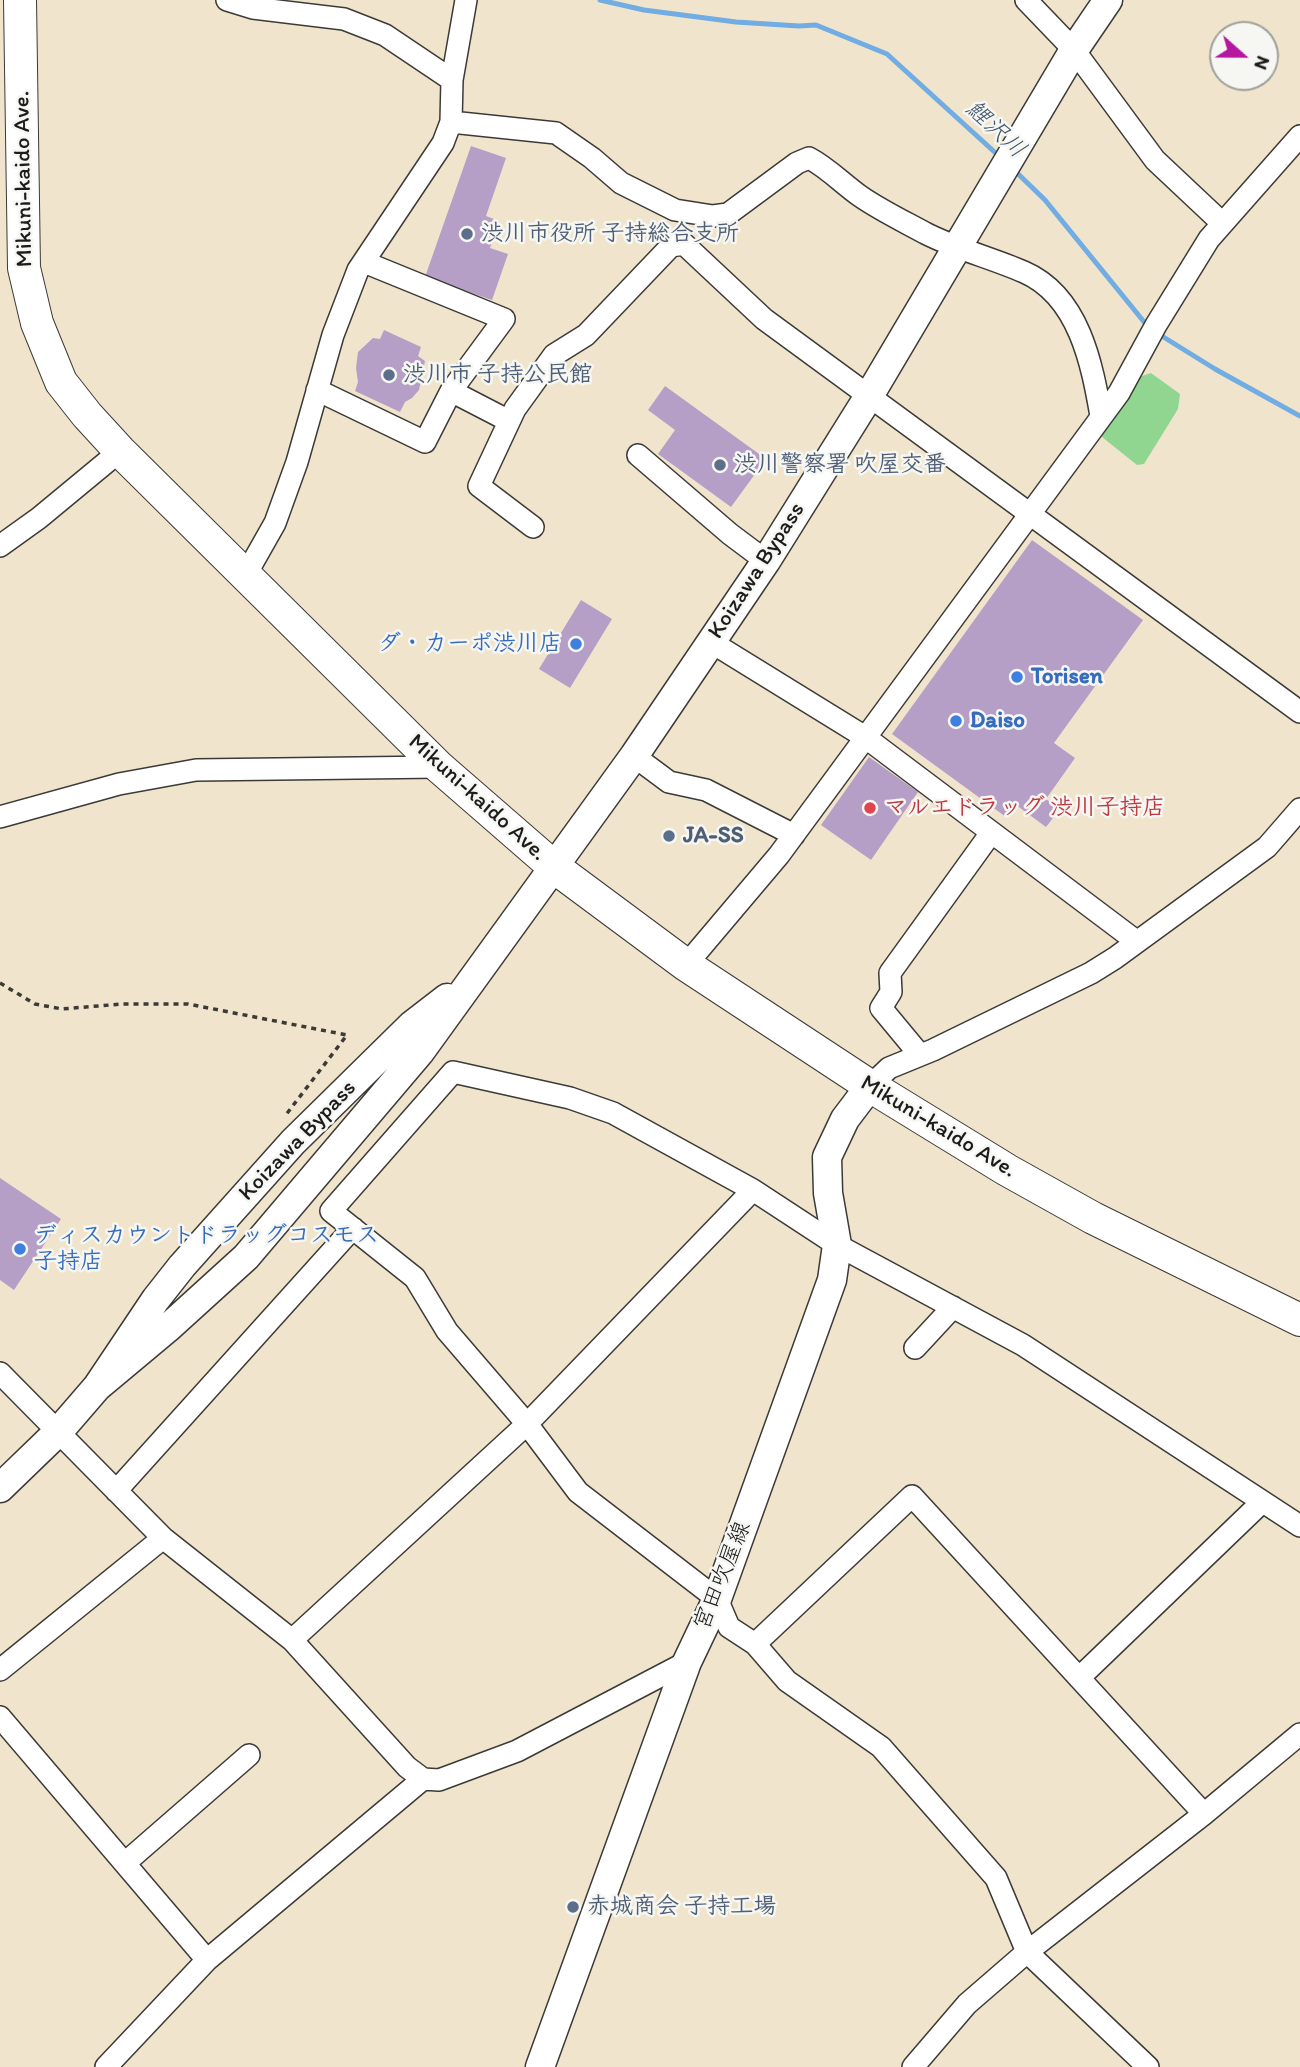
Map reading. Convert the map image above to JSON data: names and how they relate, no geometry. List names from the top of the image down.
{
  "streets": {
    "highway": ["Mikuni-kaido Ave."],
    "main road": ["Koizawa Bypass", "宮田吹屋線"]
  },
  "crossings": [
    ["Mikuni-kaido Ave.", "Koizawa Bypass"],
    ["Mikuni-kaido Ave.", "宮田吹屋線"]
  ],
  "water": ["鯉沢川"],
  "places": [
    "渋川市役所 子持総合支所",
    "渋川市 子持公民館",
    "渋川警察署 吹屋交番",
    "ダ・カーポ渋川店",
    "Torisen",
    "Daiso",
    "マルエドラッグ 渋川子持店",
    "JA-SS",
    "ディスカウントドラッグコスモス 子持店",
    "赤城商会 子持工場"
  ],
  "north": "right"
}
